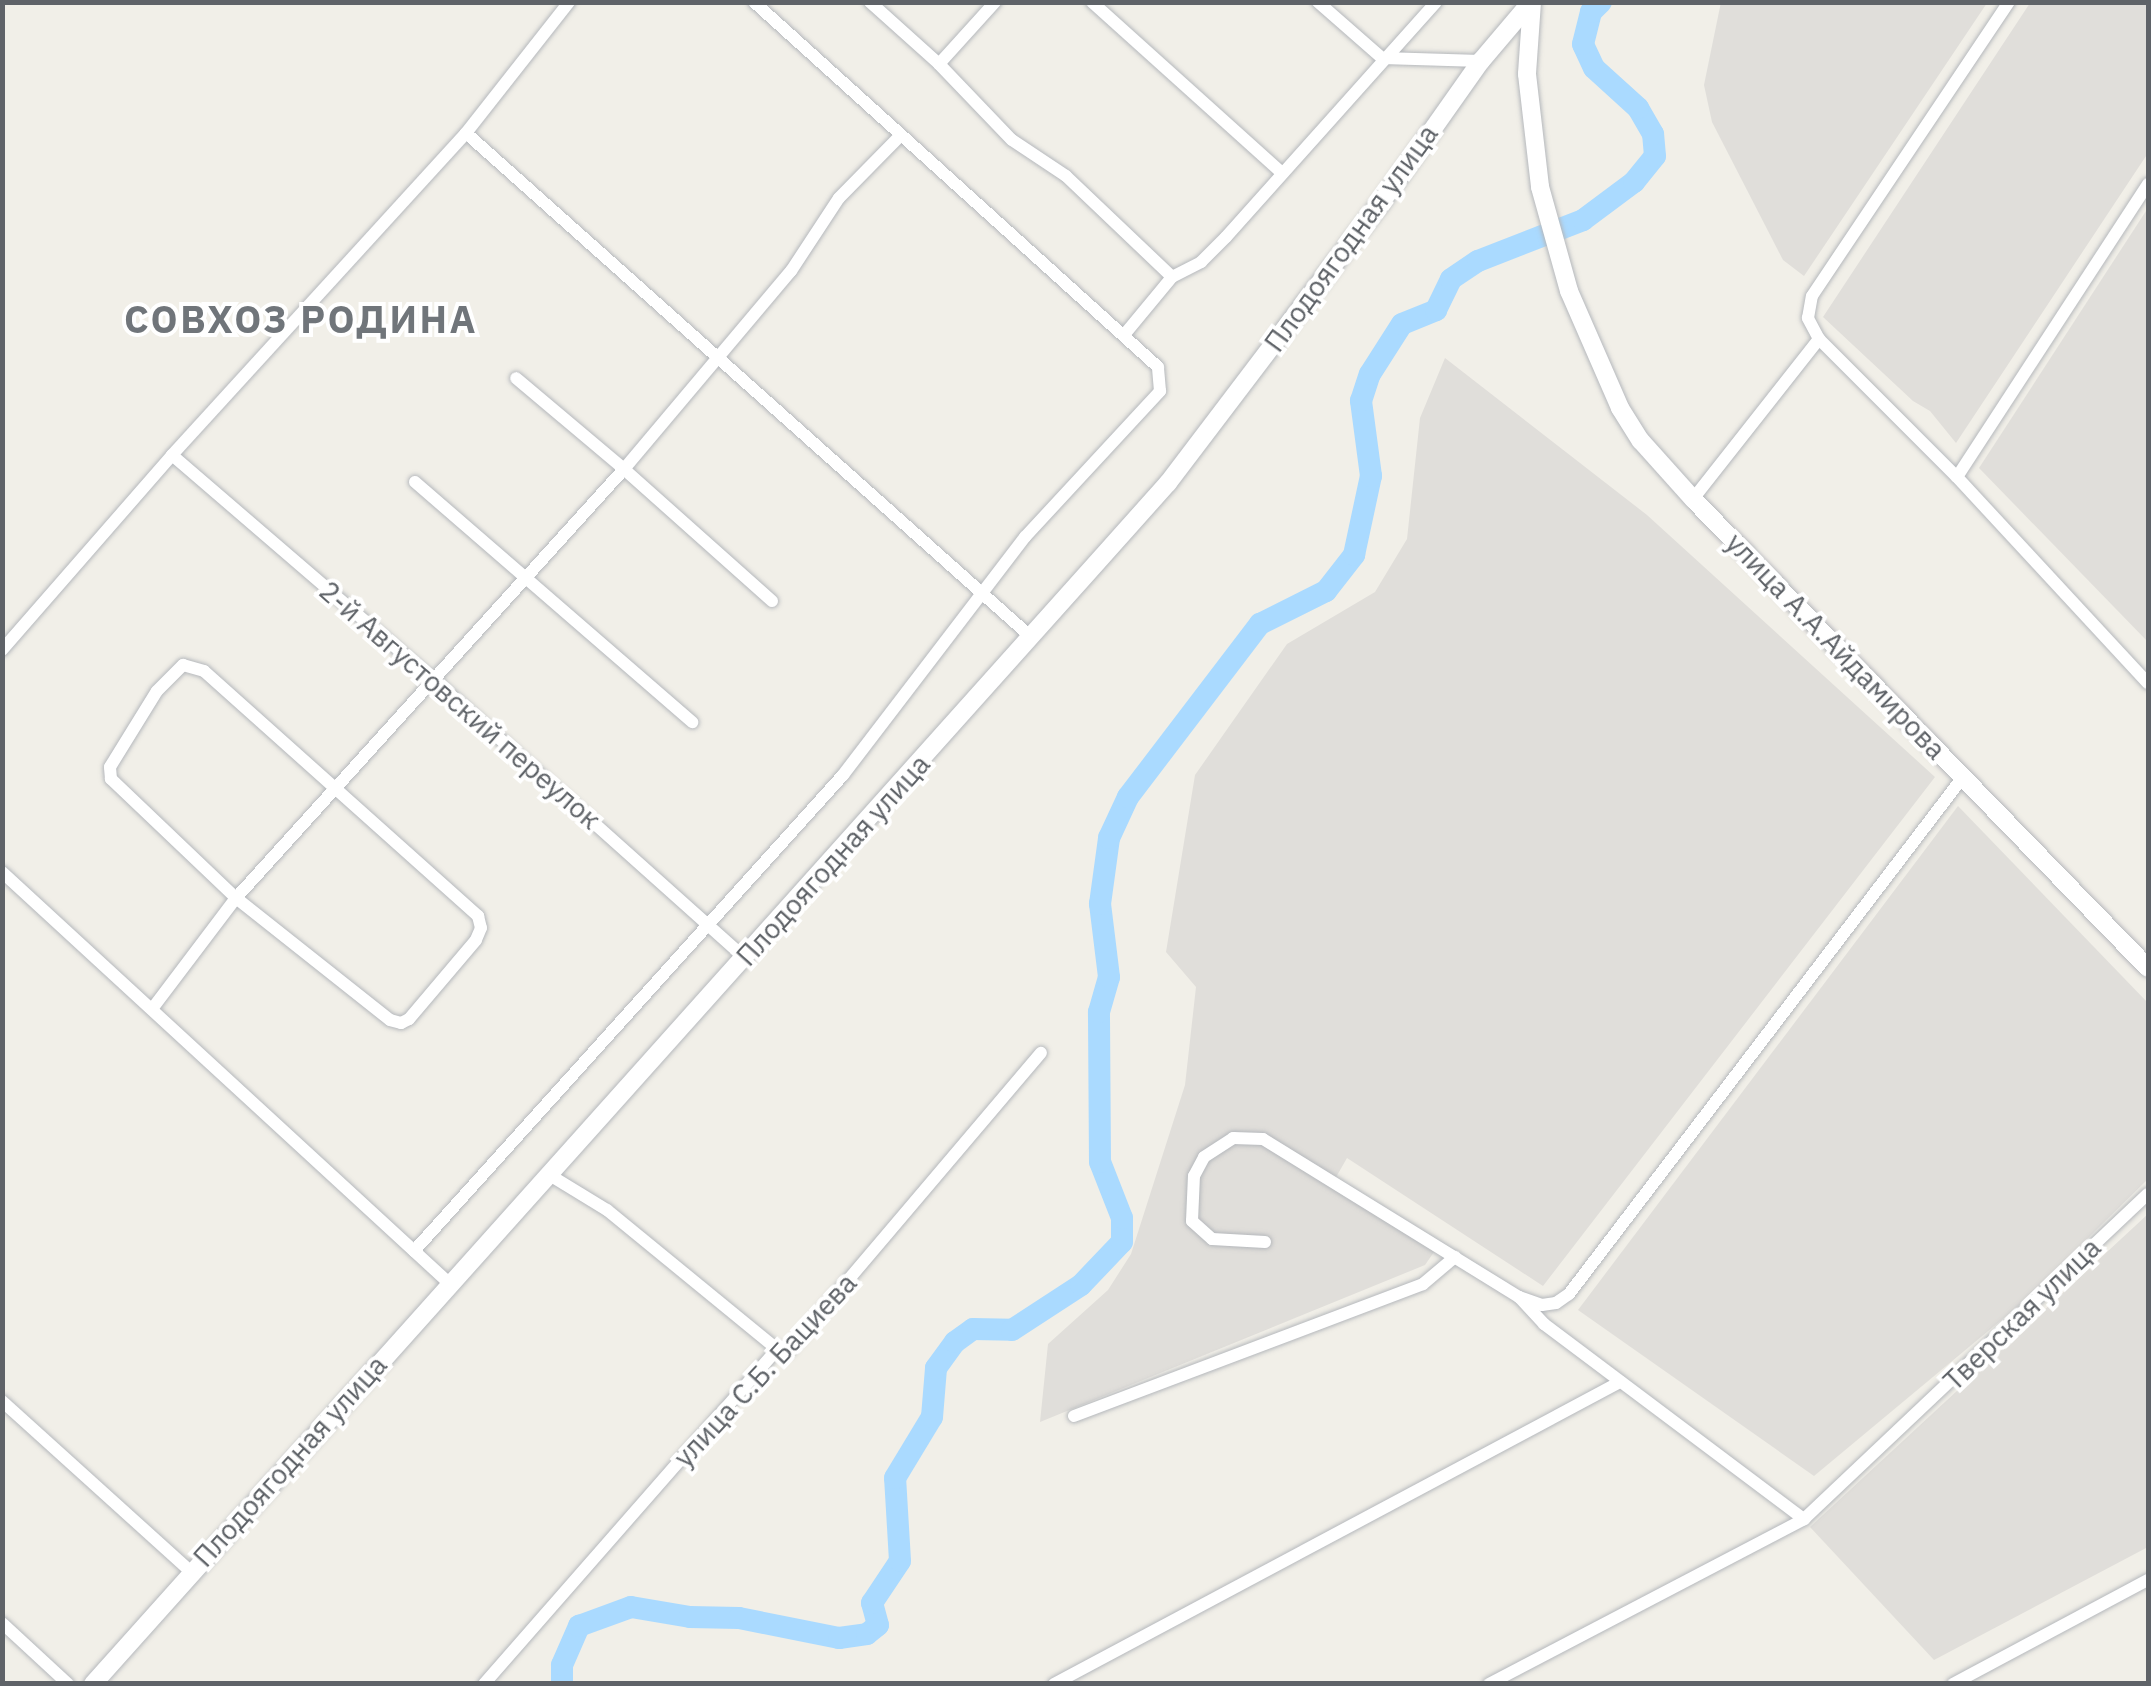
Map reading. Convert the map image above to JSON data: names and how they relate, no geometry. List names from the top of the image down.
{
  "streets": {
    "street": [
      "Плодоягодная улица",
      "улица А.А.Айдамирова",
      "2-й Августовский переулок",
      "Тверская улица",
      "улица С.Б. Бациева"
    ]
  },
  "crossings": [
    ["Плодоягодная улица", "улица А.А.Айдамирова"],
    ["Плодоягодная улица", "2-й Августовский переулок"]
  ],
  "districts": ["СОВХОЗ РОДИНА"]
}
